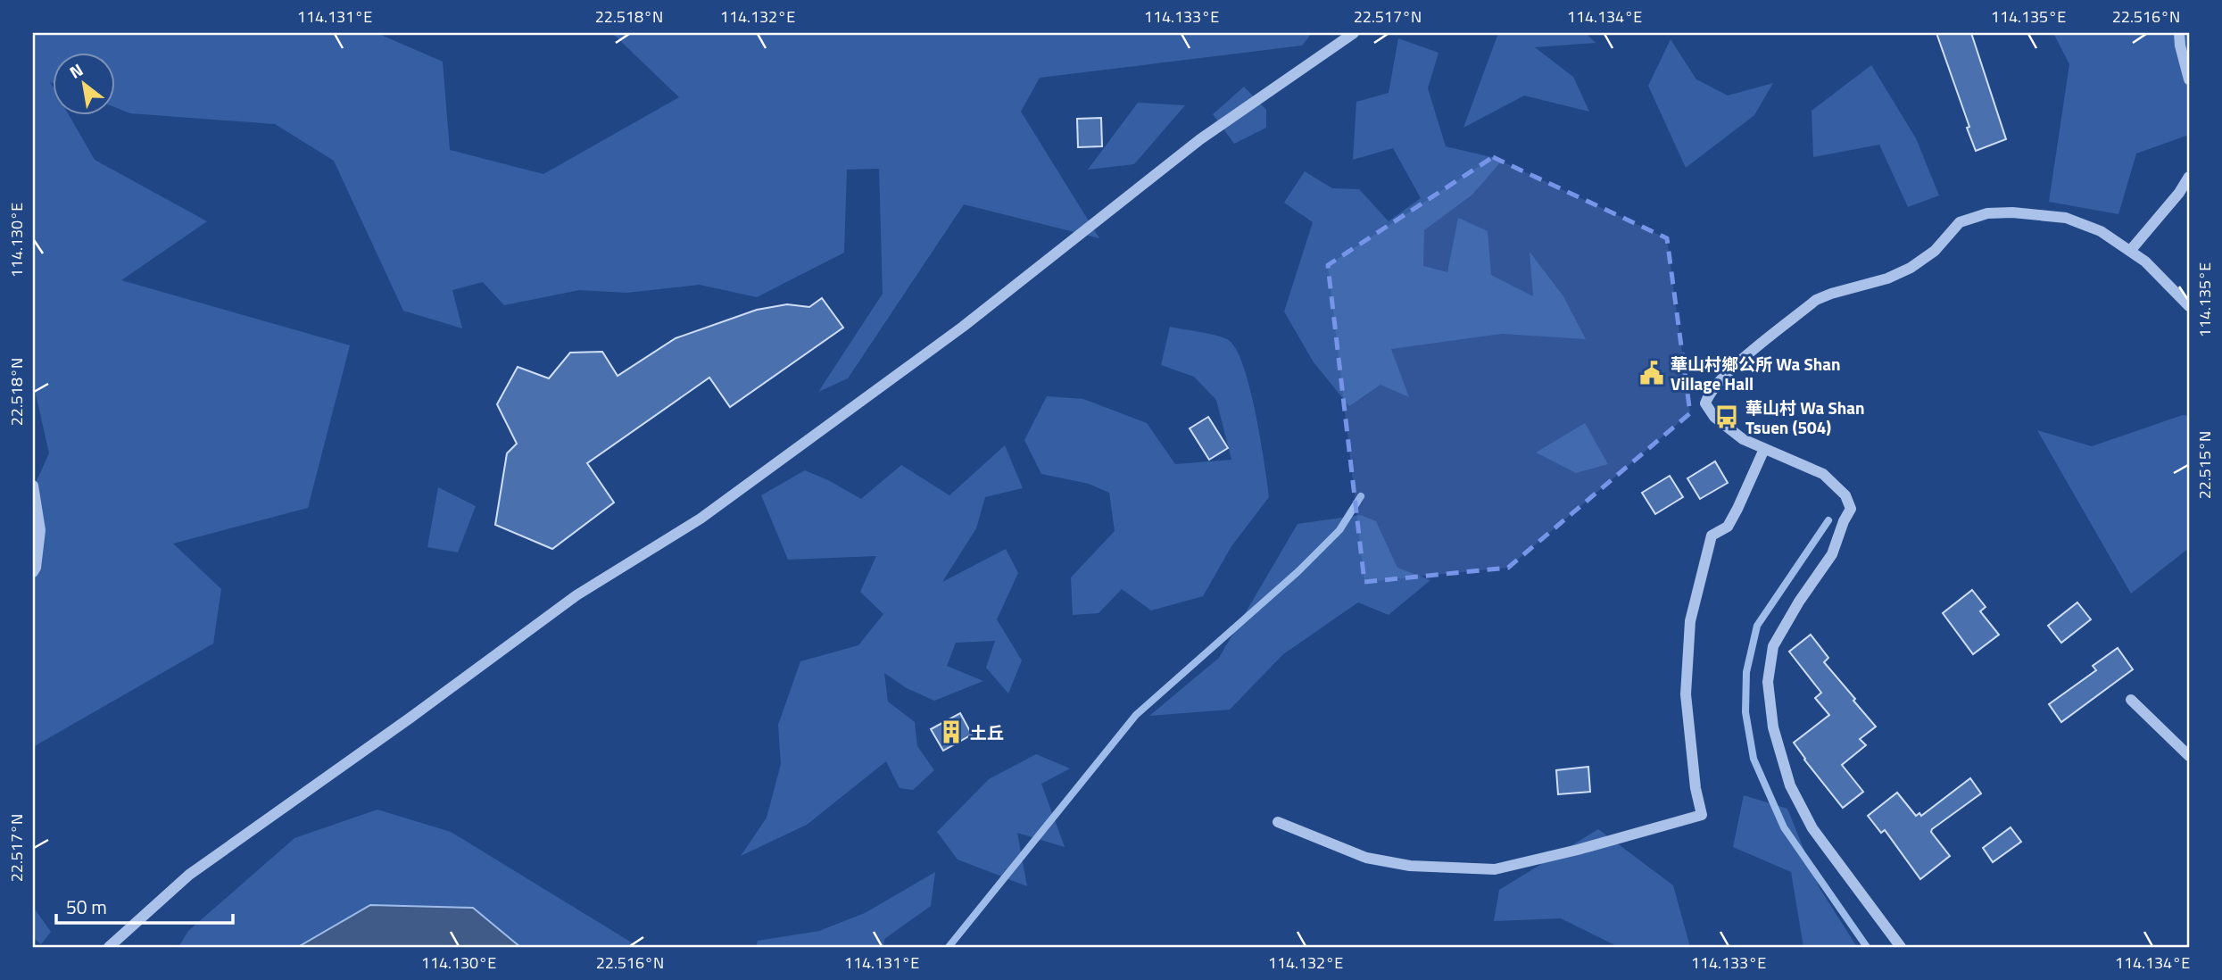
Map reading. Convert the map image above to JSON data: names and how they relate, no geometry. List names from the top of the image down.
{
  "places": {
    "public building": ["華山村鄉公所 Wa Shan Village Hall"],
    "bus stop": ["華山村 Wa Shan Tsuen (504)"],
    "building": ["土丘"]
  },
  "scale_bar": "50 m",
  "north": "top left",
  "coordinates": [
    "114.131°E",
    "22.518°N",
    "114.132°E",
    "114.133°E",
    "22.517°N",
    "114.134°E",
    "114.135°E",
    "22.516°N",
    "114.130°E",
    "22.515°N"
  ]
}
